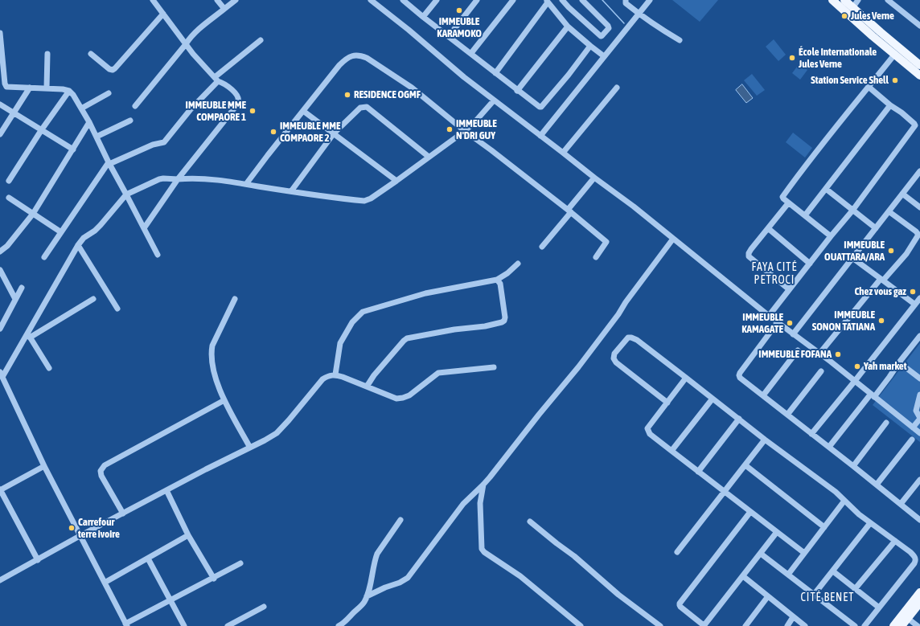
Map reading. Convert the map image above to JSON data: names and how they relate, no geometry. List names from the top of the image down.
{
  "districts": ["FAYA CITÉ PETROCI", "CITÉ BENET"],
  "places": [
    "IMMEUBLE KARAMOKO",
    "Jules Verne",
    "École Internationale Jules Verne",
    "Station Service Shell",
    "RESIDENCE OGMF",
    "IMMEUBLE MME COMPAORE 1",
    "IMMEUBLE N'DRI GUY",
    "IMMEUBLE MME COMPAORE 2",
    "IMMEUBLE OUATTARA/ARA",
    "Chez vous gaz",
    "IMMEUBLE SONON TATIANA",
    "IMMEUBLE KAMAGATE",
    "IMMEUBLE FOFANA",
    "Yah market",
    "Carrefour terre ivoire"
  ]
}
